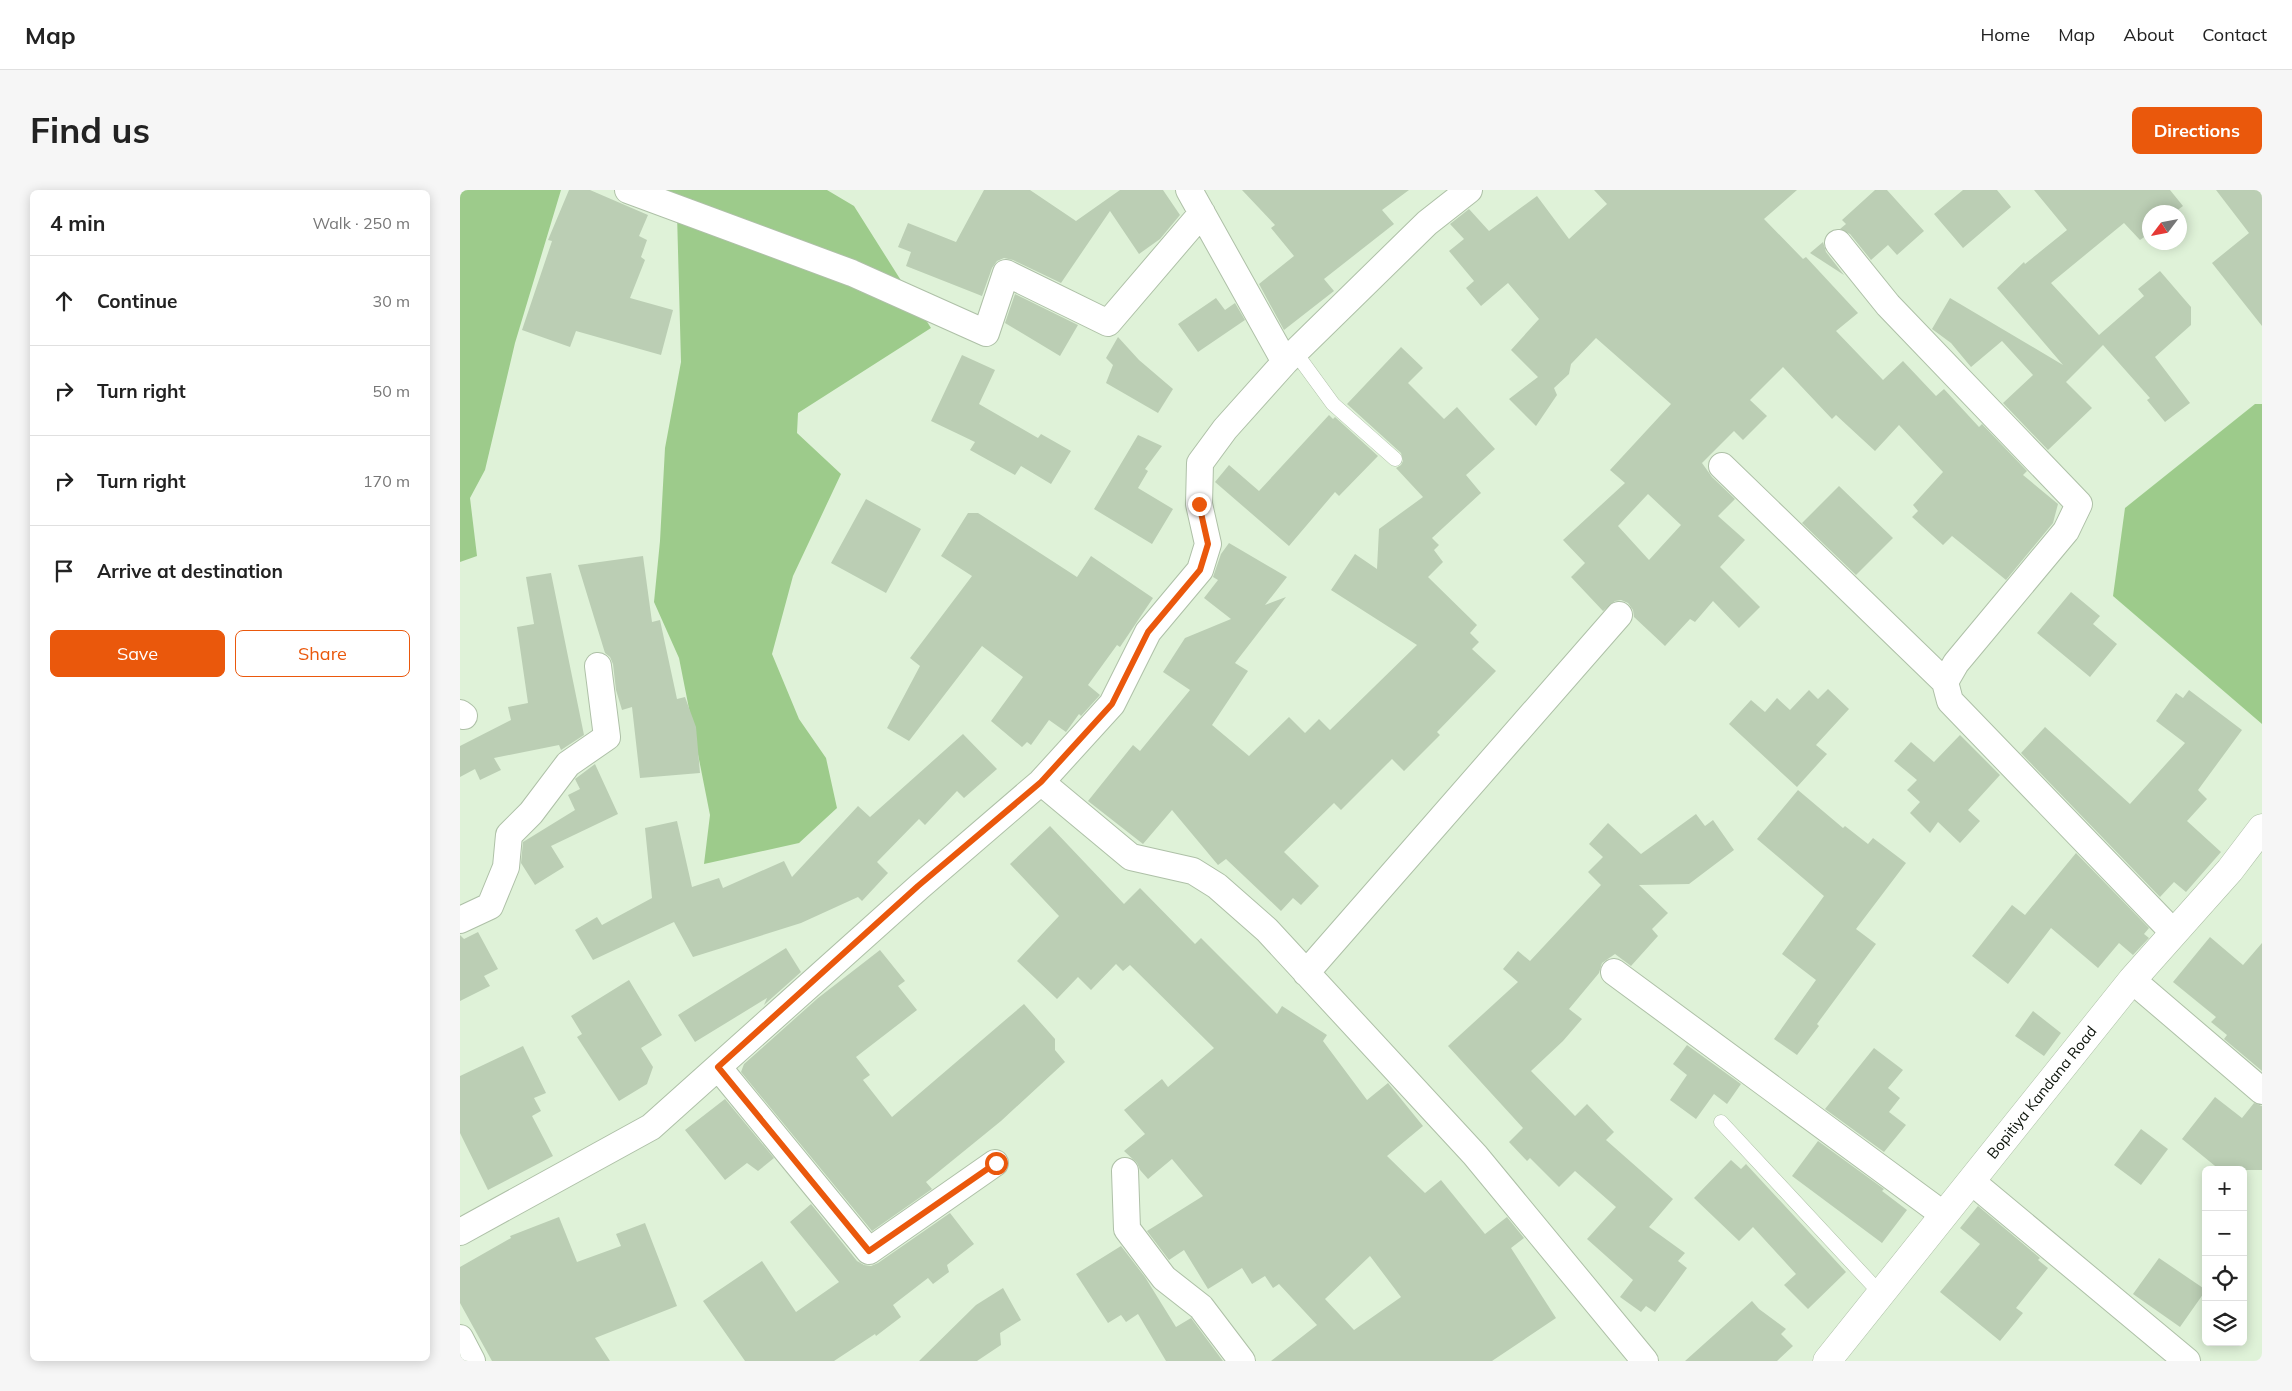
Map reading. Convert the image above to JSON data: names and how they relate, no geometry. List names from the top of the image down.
{
  "streets": {
    "main road": ["Bopitiya Kandana Road"]
  },
  "north": "bottom left",
  "page": {
    "header": "Map",
    "nav": [
      "Home",
      "Map",
      "About",
      "Contact"
    ],
    "buttons": [
      "Directions",
      ["Save", "Share"]
    ],
    "title": "Find us",
    "heading": ["4 min", "Walk · 250 m"],
    "list": [
      ["Continue", "30 m"],
      ["Turn right", "50 m"],
      ["Turn right", "170 m"],
      "Arrive at destination"
    ],
    "map_buttons": ["+", "−"]
  }
}
